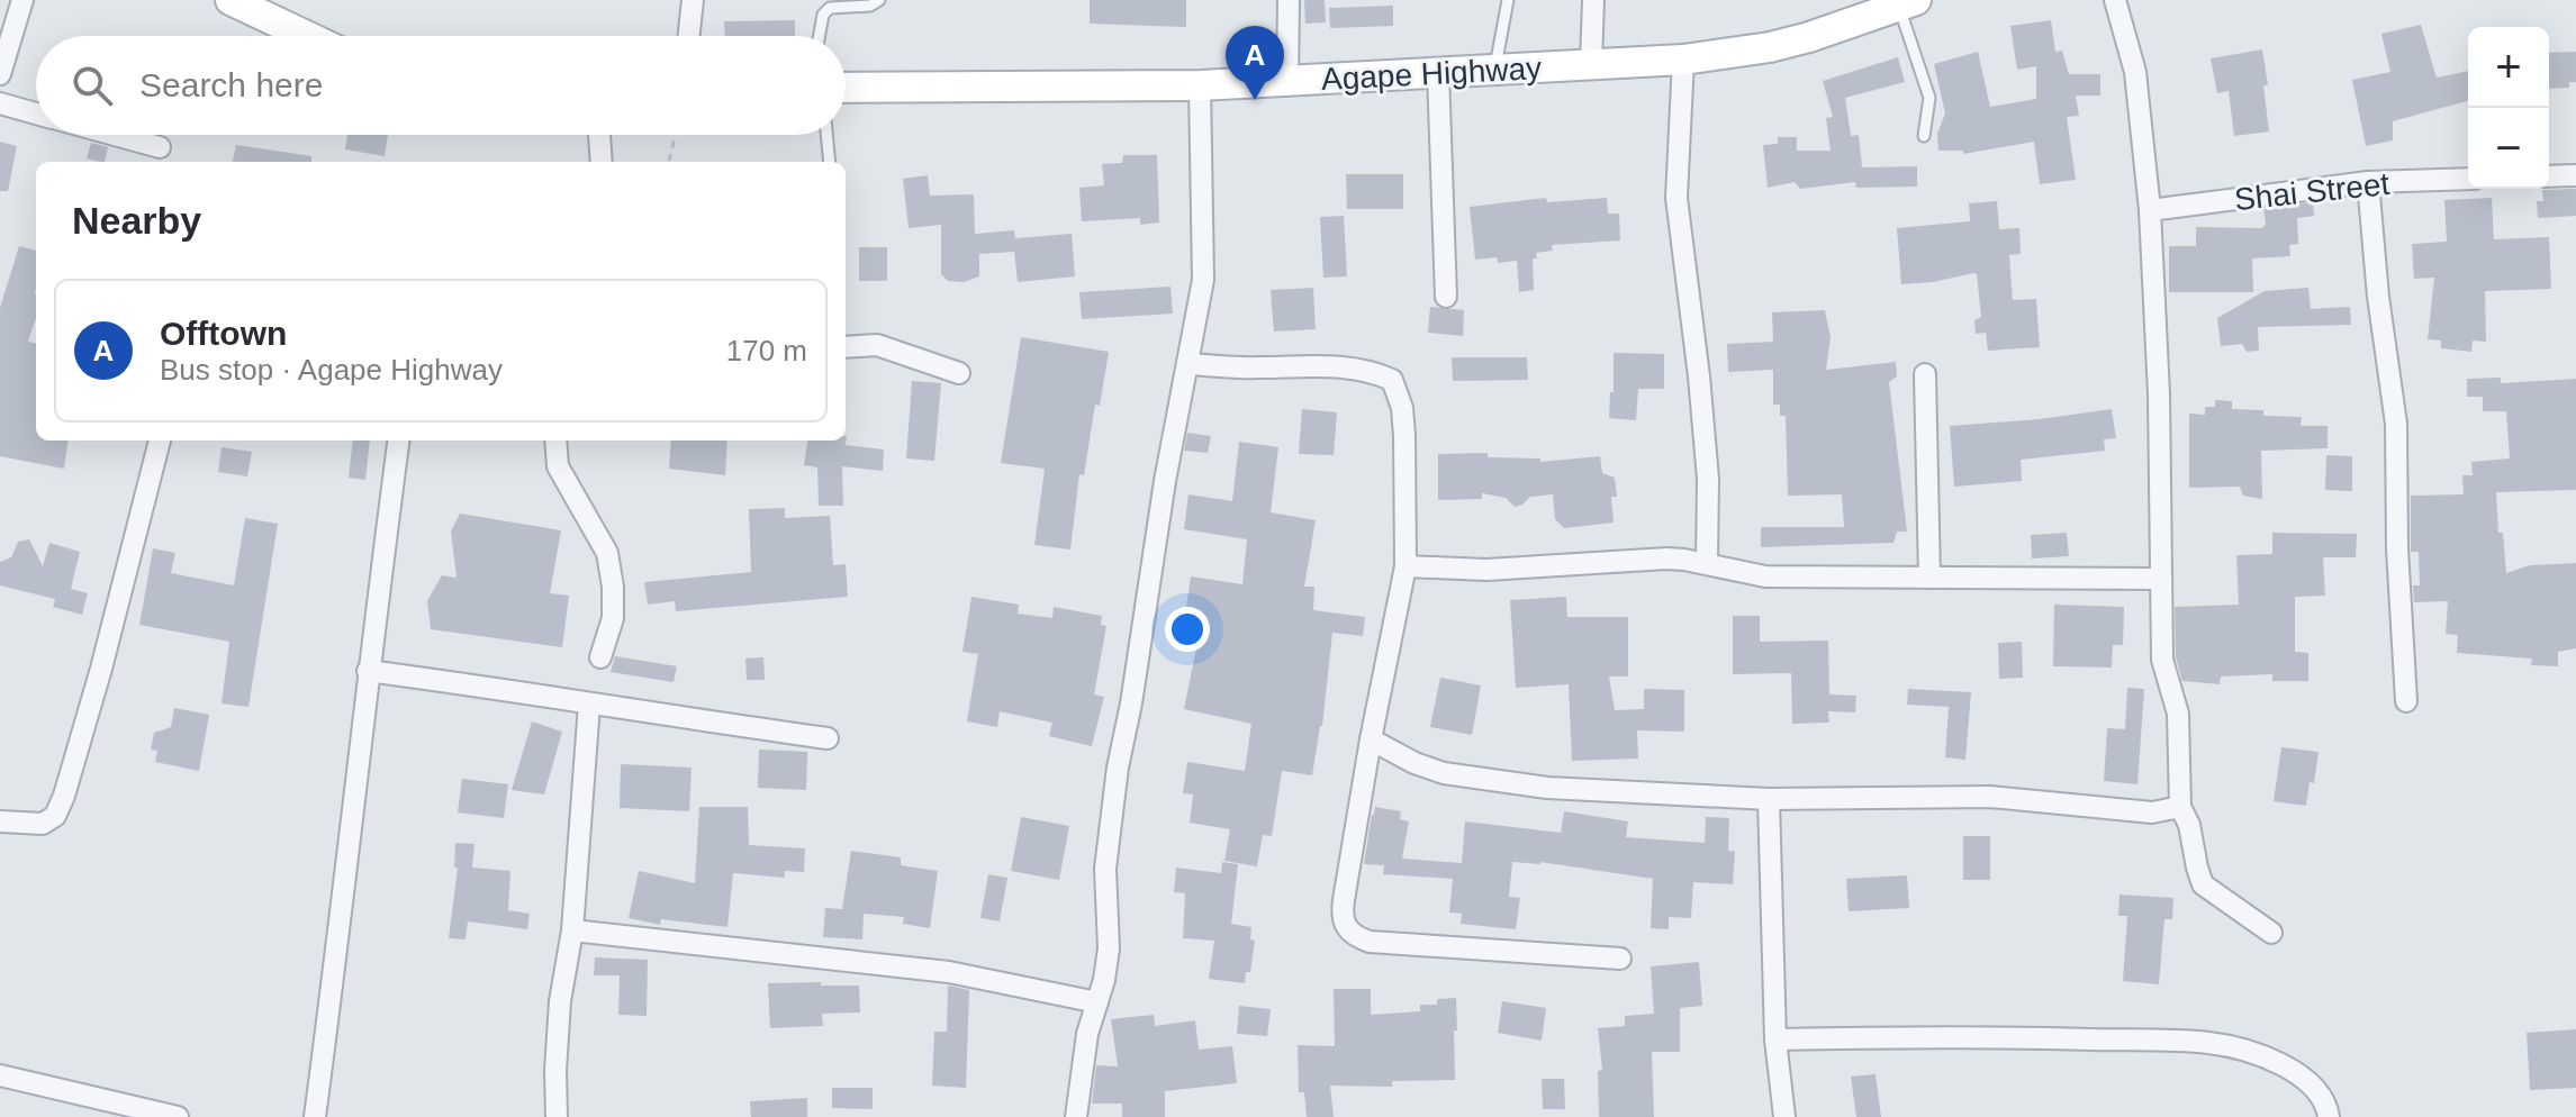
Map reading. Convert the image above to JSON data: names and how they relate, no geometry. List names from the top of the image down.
{
  "streets": {
    "street": ["Agape Highway", "Shai Street"]
  },
  "page": {
    "pins": "A",
    "map_buttons": ["+", "−"],
    "search": "Search here",
    "heading": "Nearby",
    "list": [
      {
        "mark": "A",
        "name": "Offtown",
        "note": "Bus stop · Agape Highway",
        "value": "170 m"
      }
    ]
  }
}
